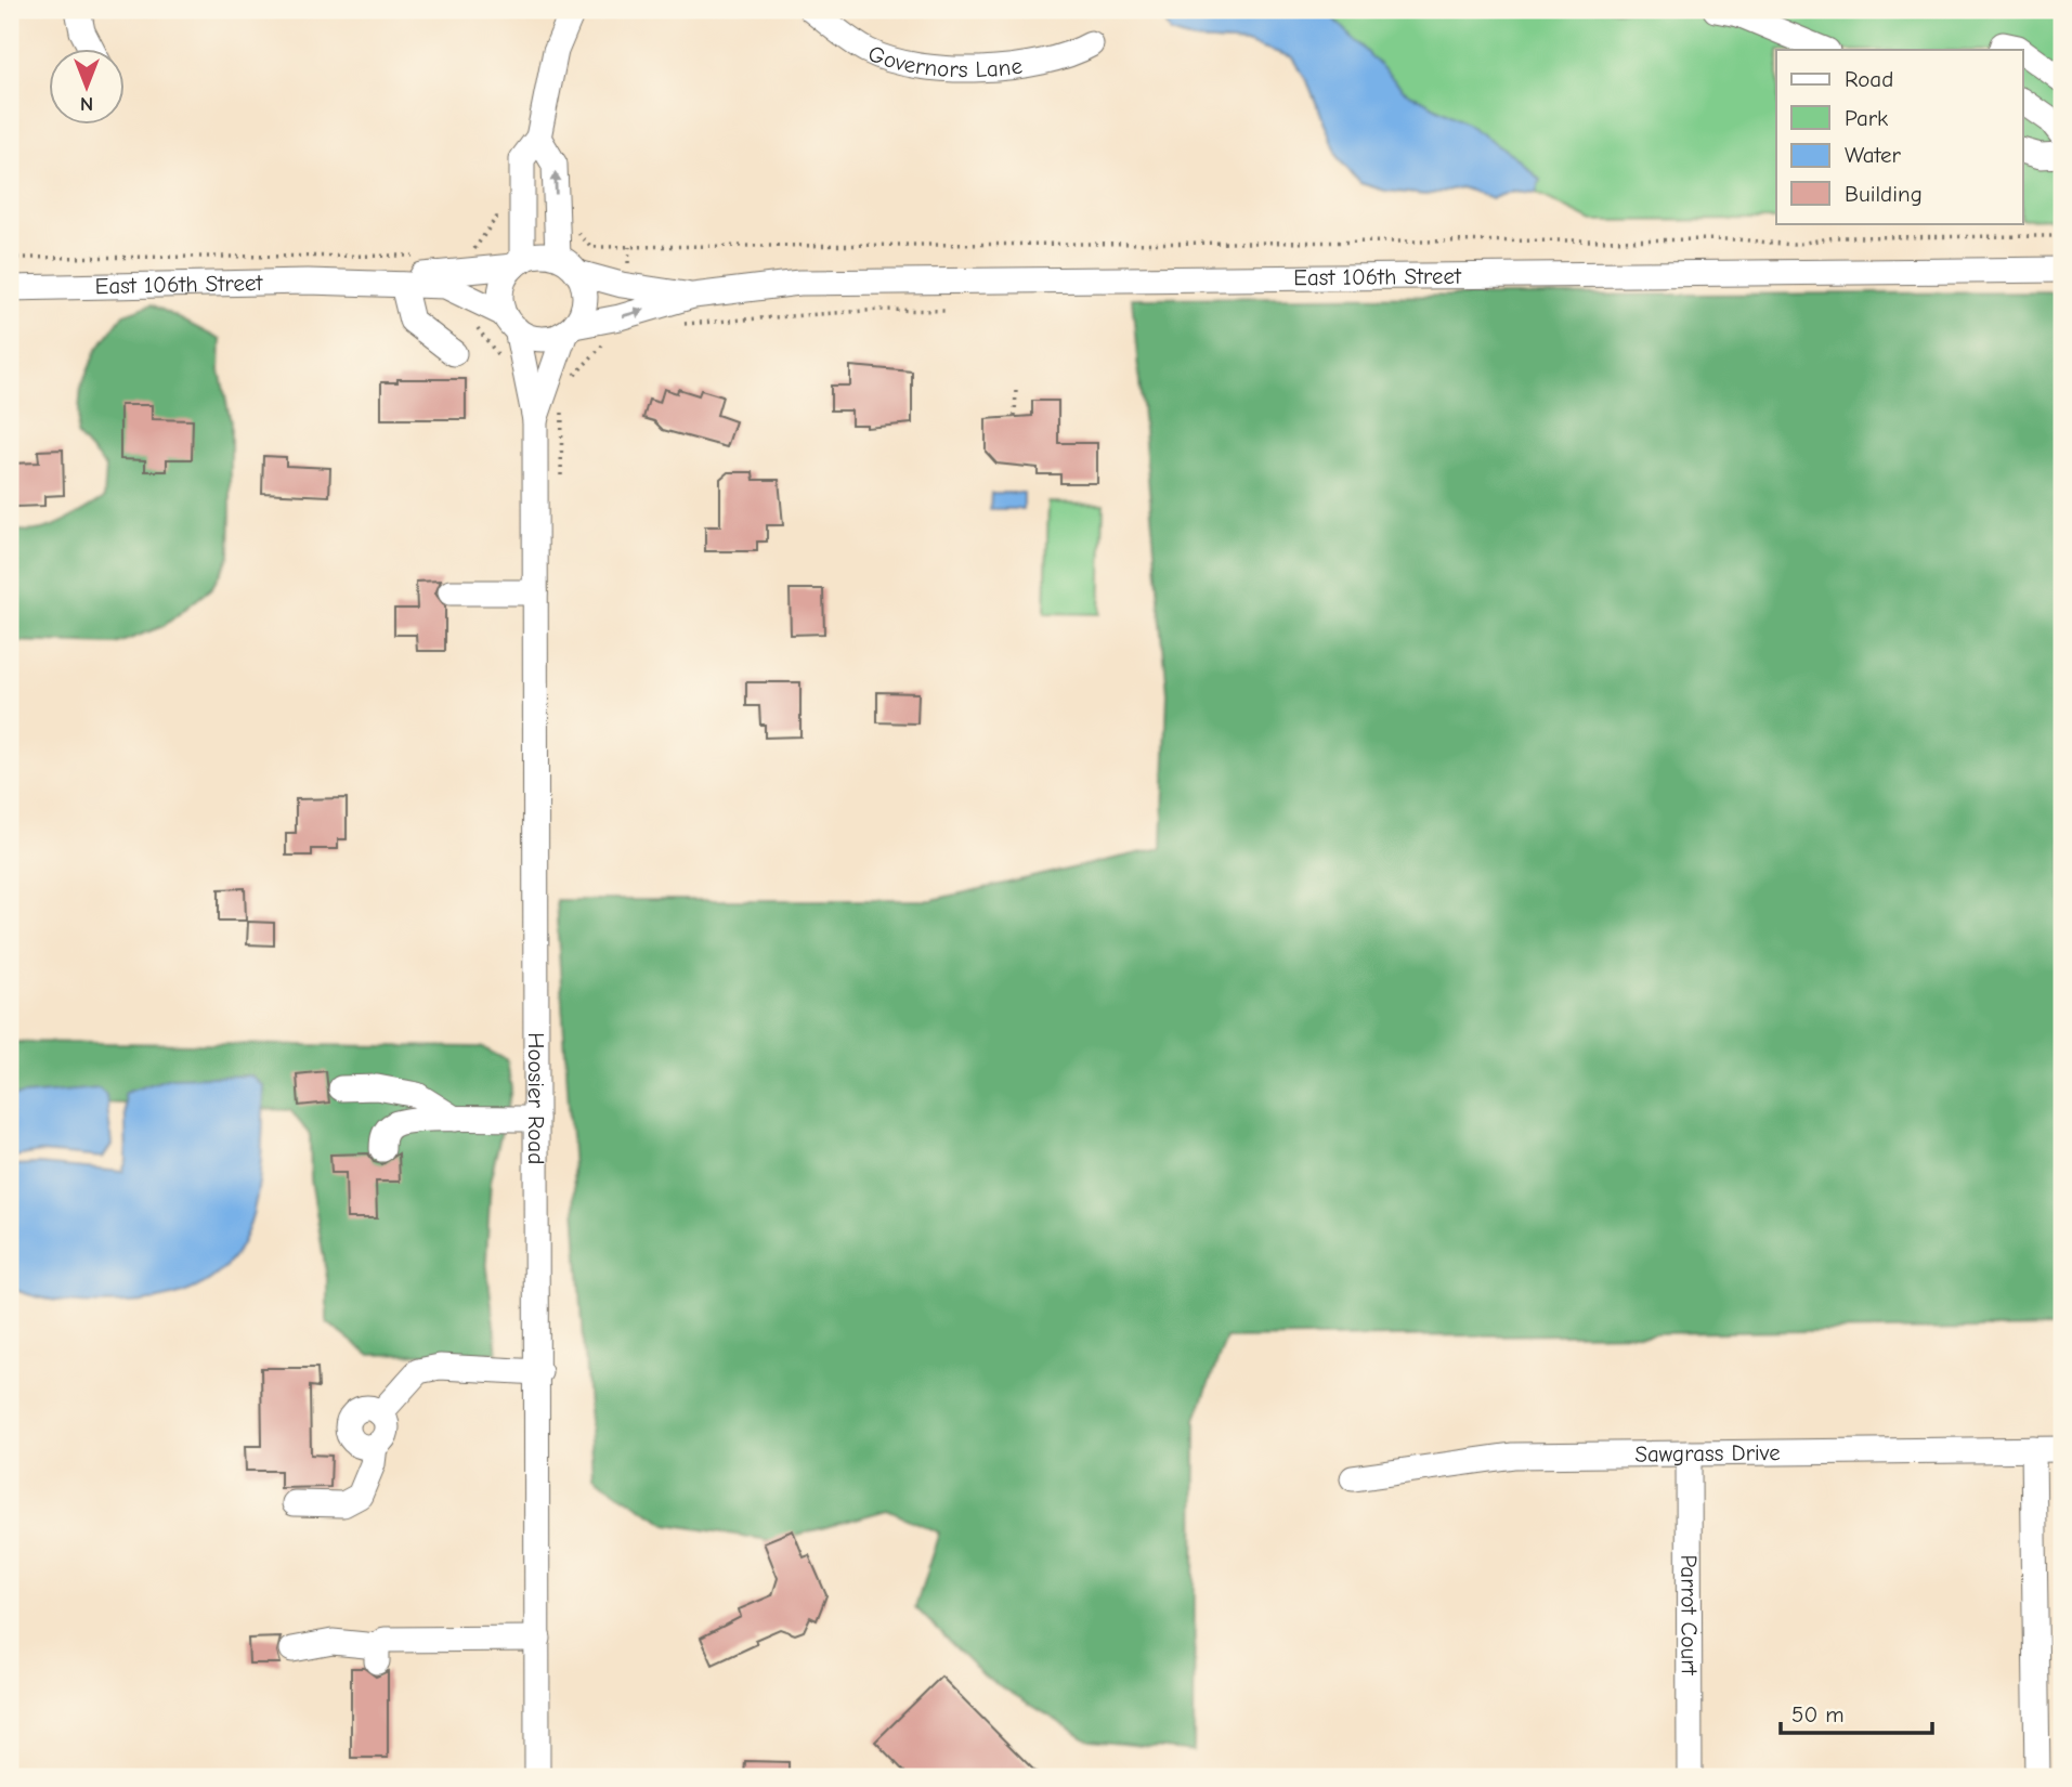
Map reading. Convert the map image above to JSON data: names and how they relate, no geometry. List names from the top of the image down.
{
  "streets": {
    "street": [
      "Governors Lane",
      "East 106th Street",
      "Hoosier Road",
      "Sawgrass Drive",
      "Parrot Court"
    ]
  },
  "crossings": [
    ["East 106th Street", "Hoosier Road"],
    ["Sawgrass Drive", "Parrot Court"]
  ],
  "legend": [
    "Road",
    "Park",
    "Water",
    "Building"
  ],
  "scale_bar": "50 m",
  "north": "bottom"
}
